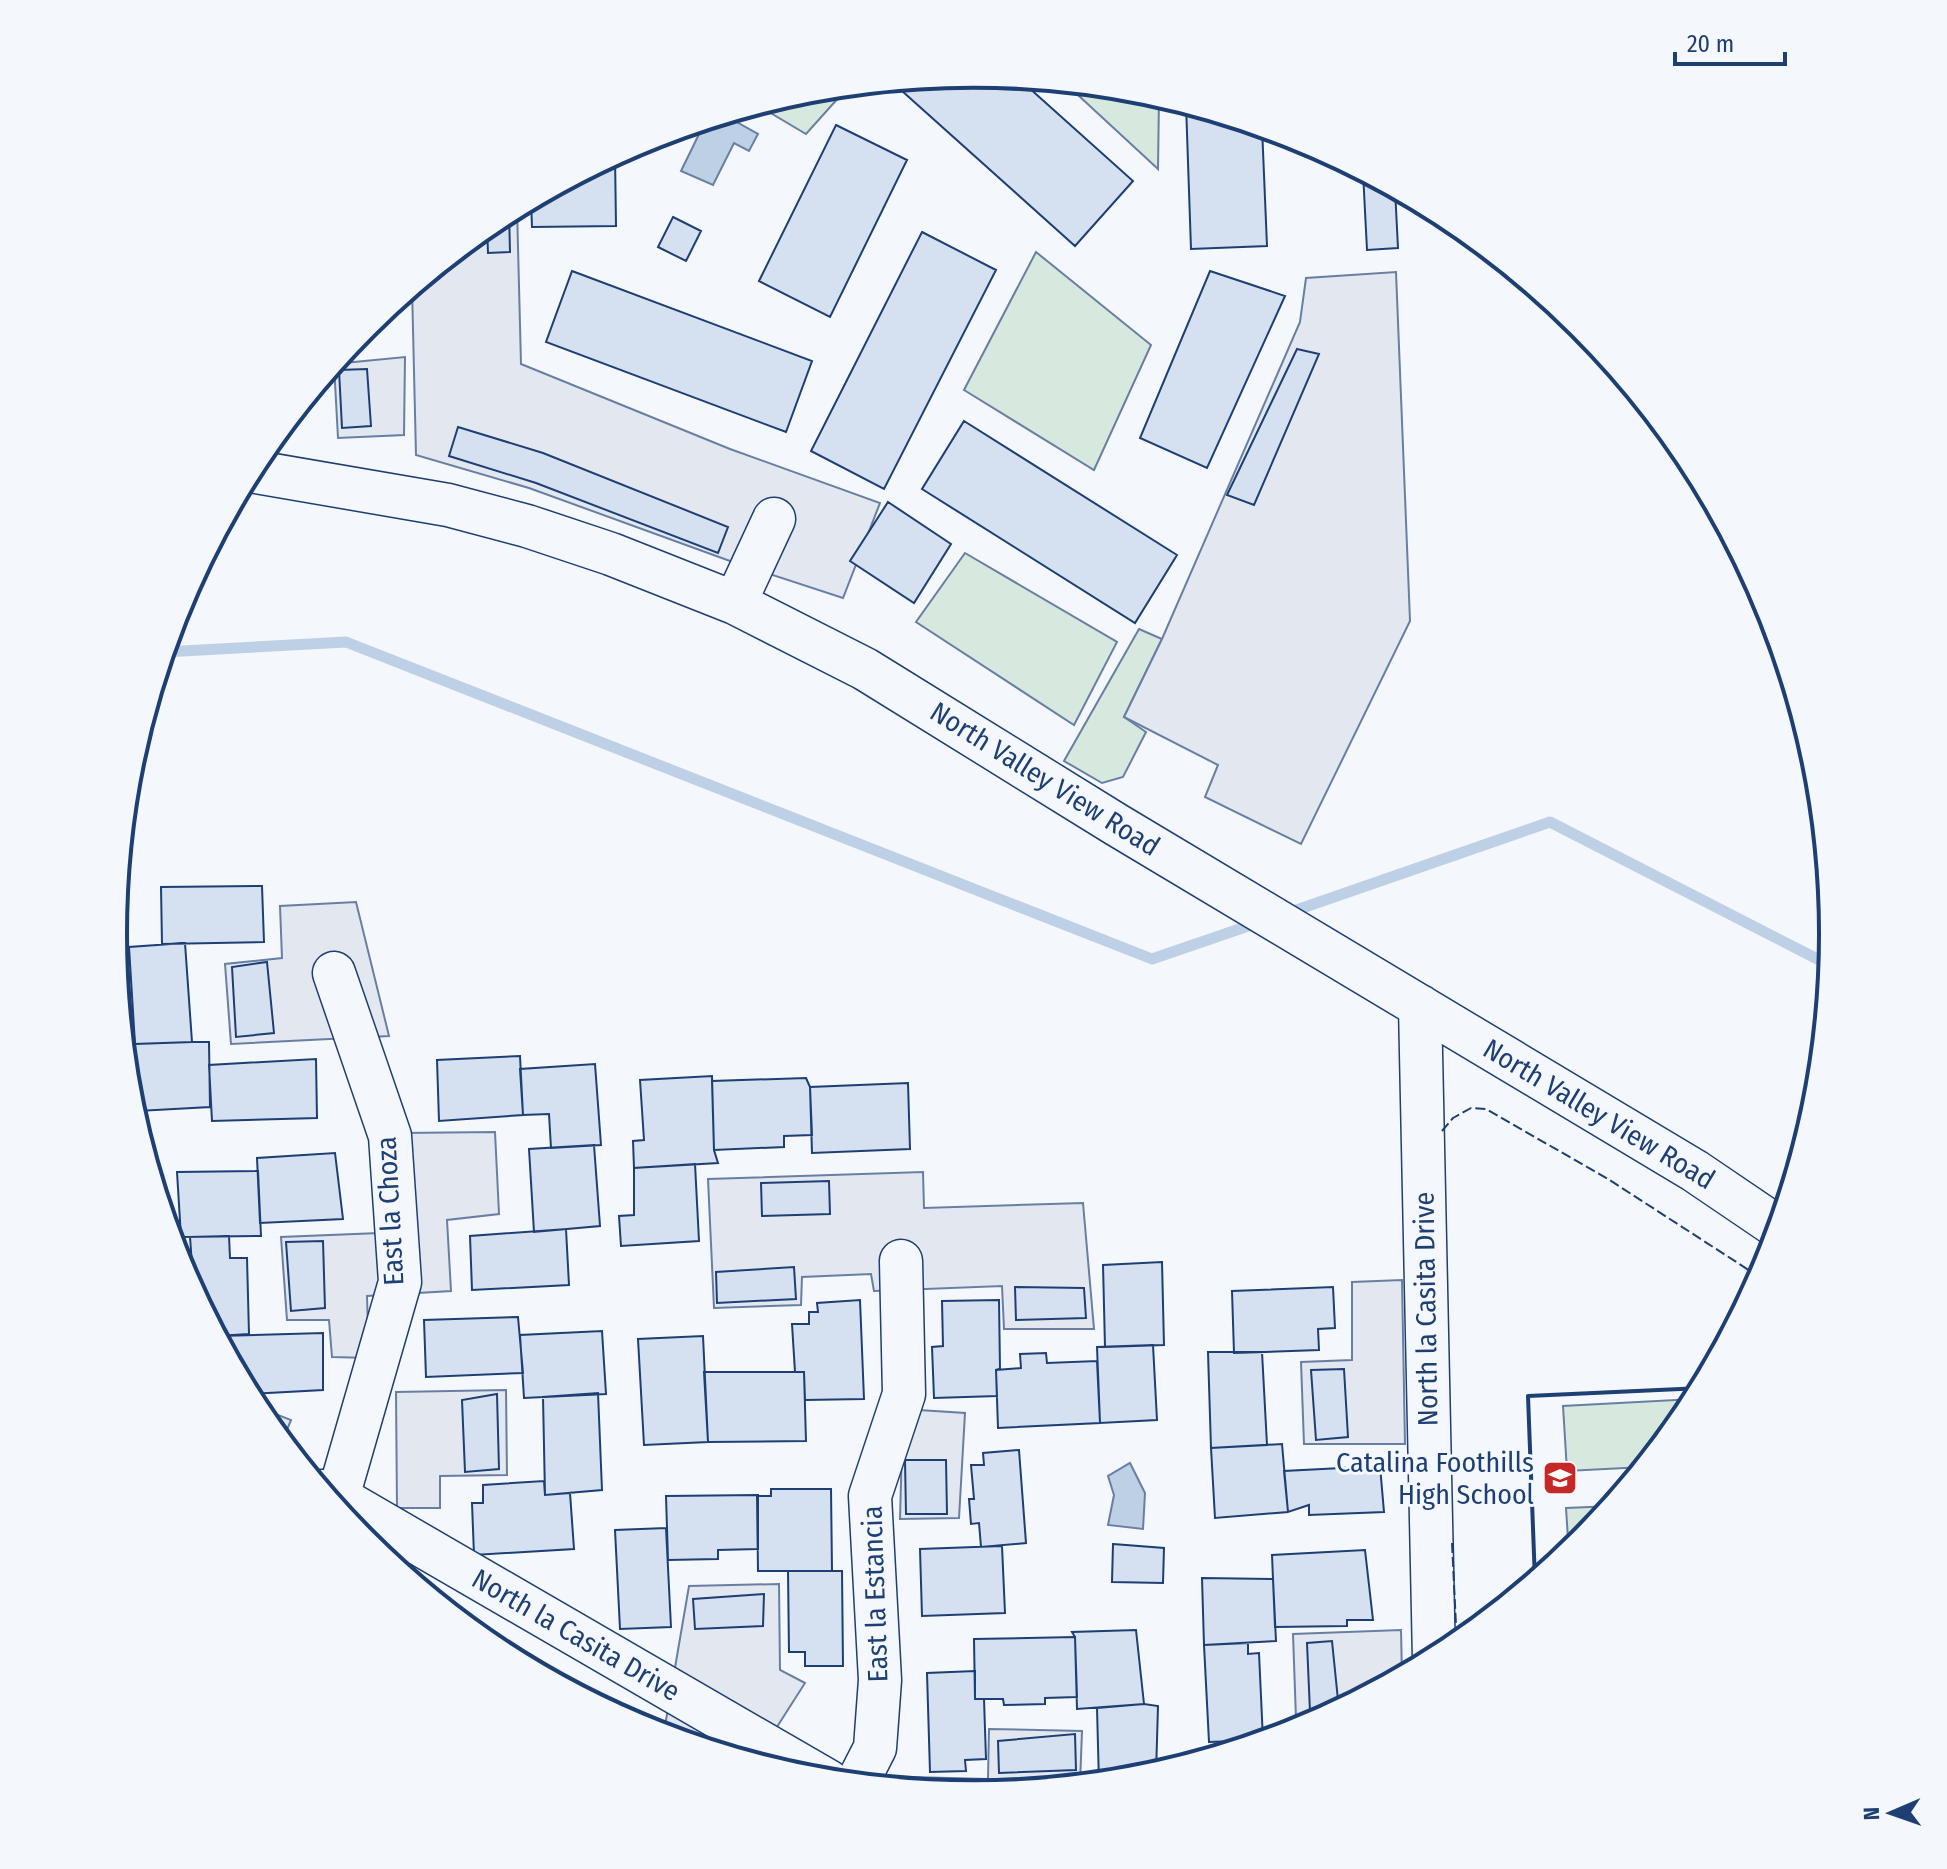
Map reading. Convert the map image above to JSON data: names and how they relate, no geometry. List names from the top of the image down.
{
  "streets": {
    "street": [
      "North Valley View Road",
      "East la Choza",
      "North la Casita Drive",
      "East la Estancia"
    ]
  },
  "crossings": [
    ["North Valley View Road", "North la Casita Drive"]
  ],
  "places": {
    "school or university": ["Catalina Foothills High School"]
  },
  "scale_bar": "20 m",
  "north": "left"
}
